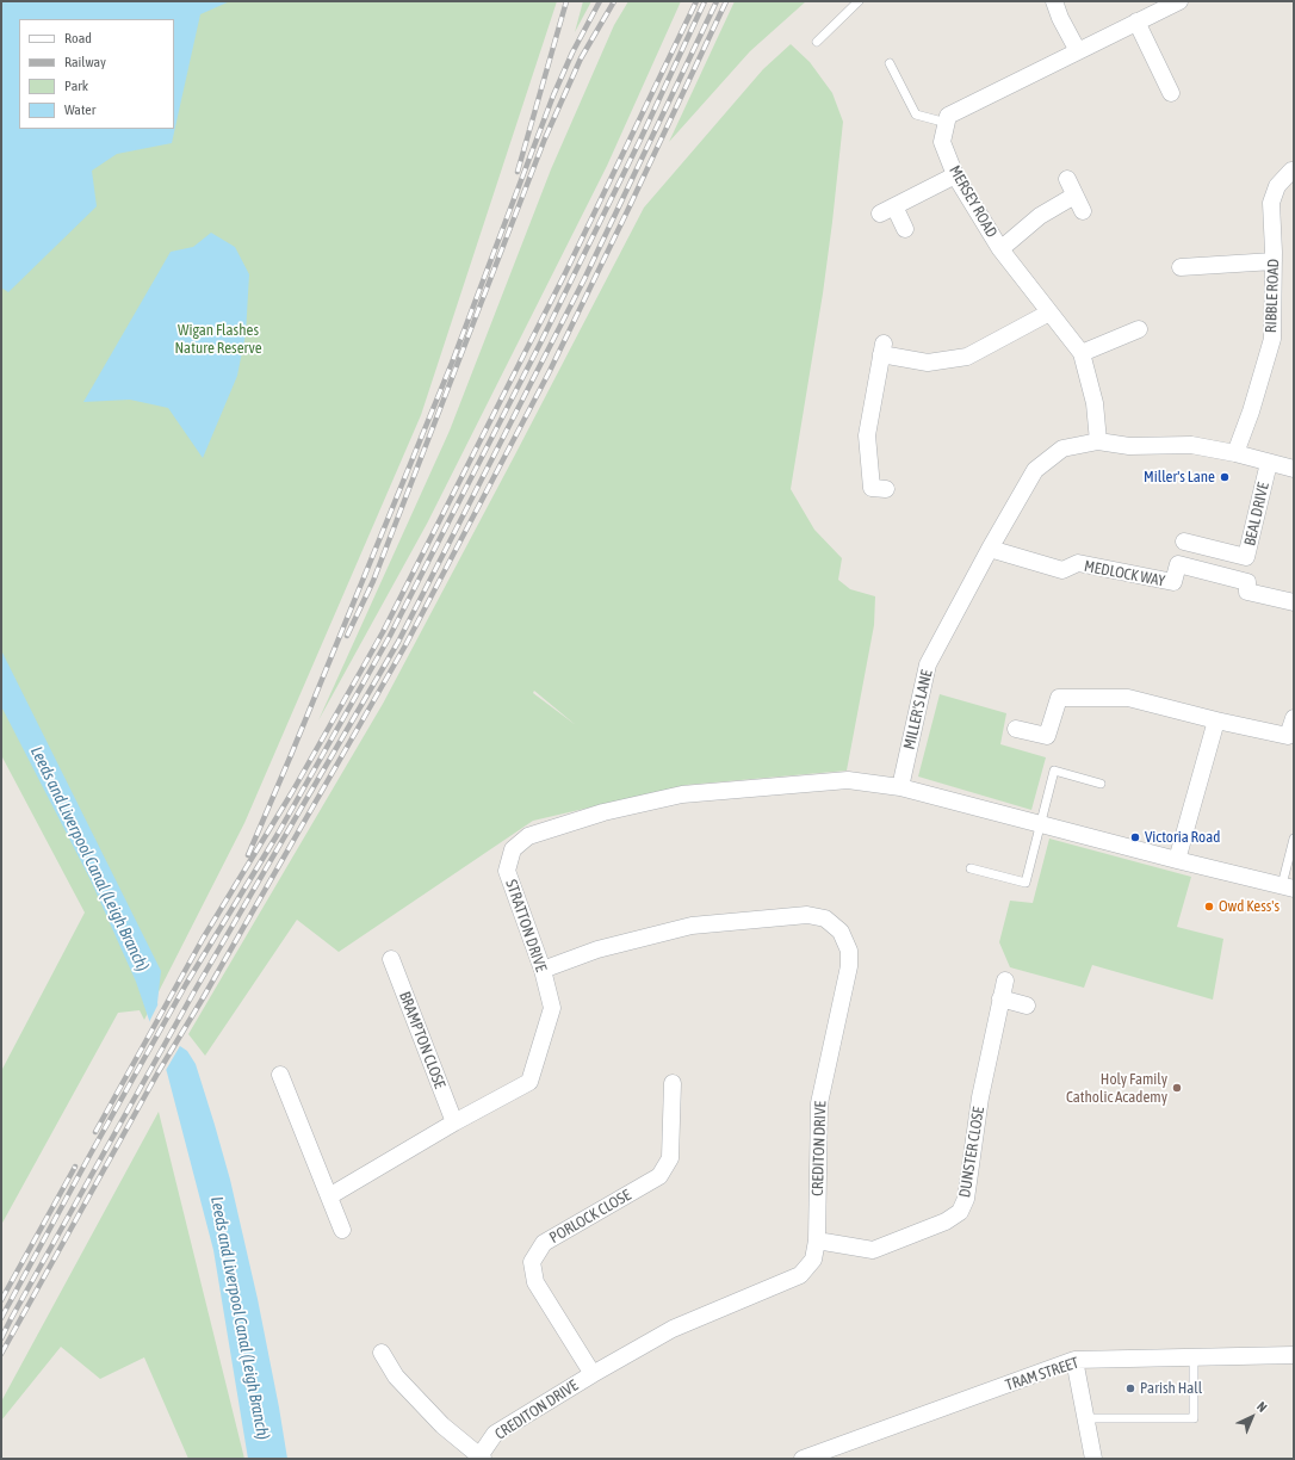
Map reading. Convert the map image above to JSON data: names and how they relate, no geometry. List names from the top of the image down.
{
  "streets": {
    "street": [
      "MERSEY ROAD",
      "RIBBLE ROAD",
      "BEAL DRIVE",
      "MEDLOCK WAY",
      "MILLER'S LANE",
      "STRATTON DRIVE",
      "BRAMPTON CLOSE",
      "CREDITON DRIVE",
      "DUNSTER CLOSE",
      "PORLOCK CLOSE",
      "TRAM STREET"
    ]
  },
  "crossings": [
    ["MERSEY ROAD", "MILLER'S LANE"],
    ["RIBBLE ROAD", "MILLER'S LANE"],
    ["BEAL DRIVE", "MILLER'S LANE"],
    ["MEDLOCK WAY", "MILLER'S LANE"],
    ["MILLER'S LANE", "STRATTON DRIVE"],
    ["STRATTON DRIVE", "BRAMPTON CLOSE"],
    ["STRATTON DRIVE", "CREDITON DRIVE"],
    ["CREDITON DRIVE", "DUNSTER CLOSE"],
    ["CREDITON DRIVE", "PORLOCK CLOSE"]
  ],
  "water": ["Leeds and Liverpool Canal (Leigh Branch)"],
  "parks": ["Wigan Flashes Nature Reserve"],
  "places": [
    "Miller's Lane",
    "Victoria Road",
    "Owd Kess's",
    "Holy Family Catholic Academy",
    "Parish Hall"
  ],
  "legend": [
    "Road",
    "Railway",
    "Park",
    "Water"
  ],
  "north": "top right"
}
